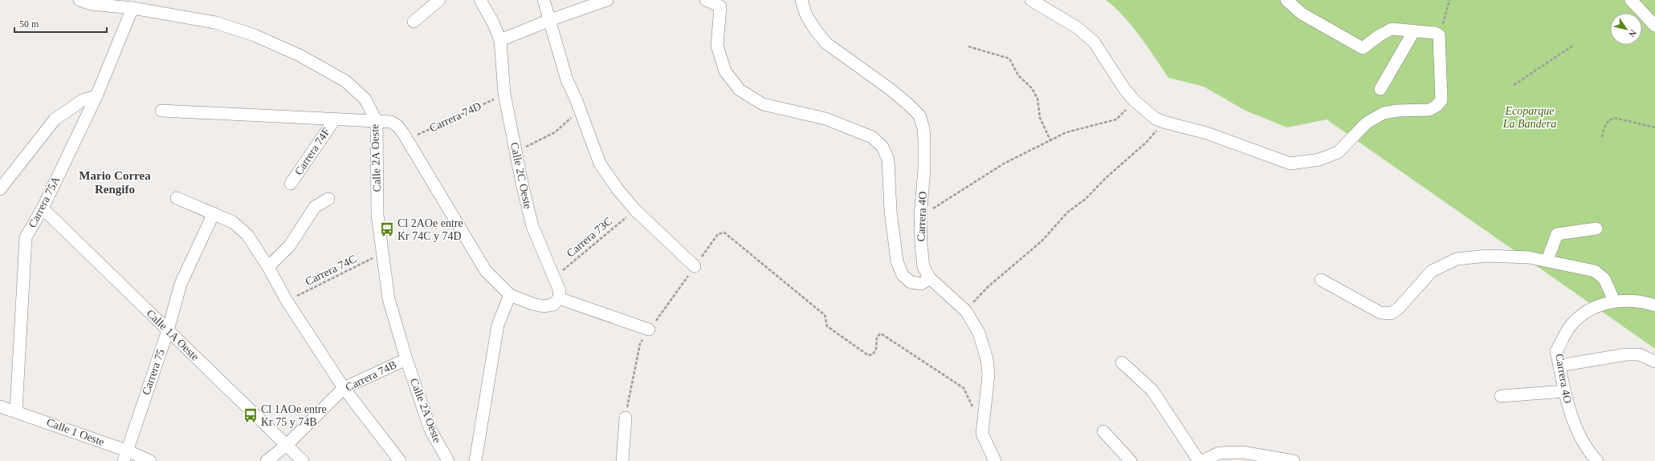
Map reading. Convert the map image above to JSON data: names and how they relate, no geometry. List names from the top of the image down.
{
  "streets": {
    "street": [
      "Carrera 74F",
      "Calle 2A Oeste",
      "Calle 2C Oeste",
      "Carrera 75A",
      "Carrera 4O",
      "Calle 1A Oeste",
      "Carrera 75",
      "Carrera 74B",
      "Calle 1 Oeste"
    ],
    "path": ["Carrera 74D", "Carrera 73C", "Carrera 74C"]
  },
  "crossings": [
    ["Carrera 74D", "Calle 2C Oeste"],
    ["Calle 2A Oeste", "Carrera 75A"],
    ["Calle 2A Oeste", "Carrera 74C"],
    ["Calle 2A Oeste", "Carrera 74B"],
    ["Calle 2C Oeste", "Carrera 73C"],
    ["Carrera 75A", "Calle 1A Oeste"],
    ["Carrera 75A", "Calle 1 Oeste"],
    ["Calle 1A Oeste", "Carrera 75"],
    ["Calle 1A Oeste", "Carrera 74B"],
    ["Carrera 75", "Calle 1 Oeste"]
  ],
  "districts": ["Mario Correa Rengifo"],
  "parks": ["Ecoparque La Bandera"],
  "places": {
    "bus stop": ["Cl 2AOe entre Kr 74C y 74D", "Cl 1AOe entre Kr 75 y 74B"]
  },
  "scale_bar": "50 m",
  "north": "bottom right"
}
